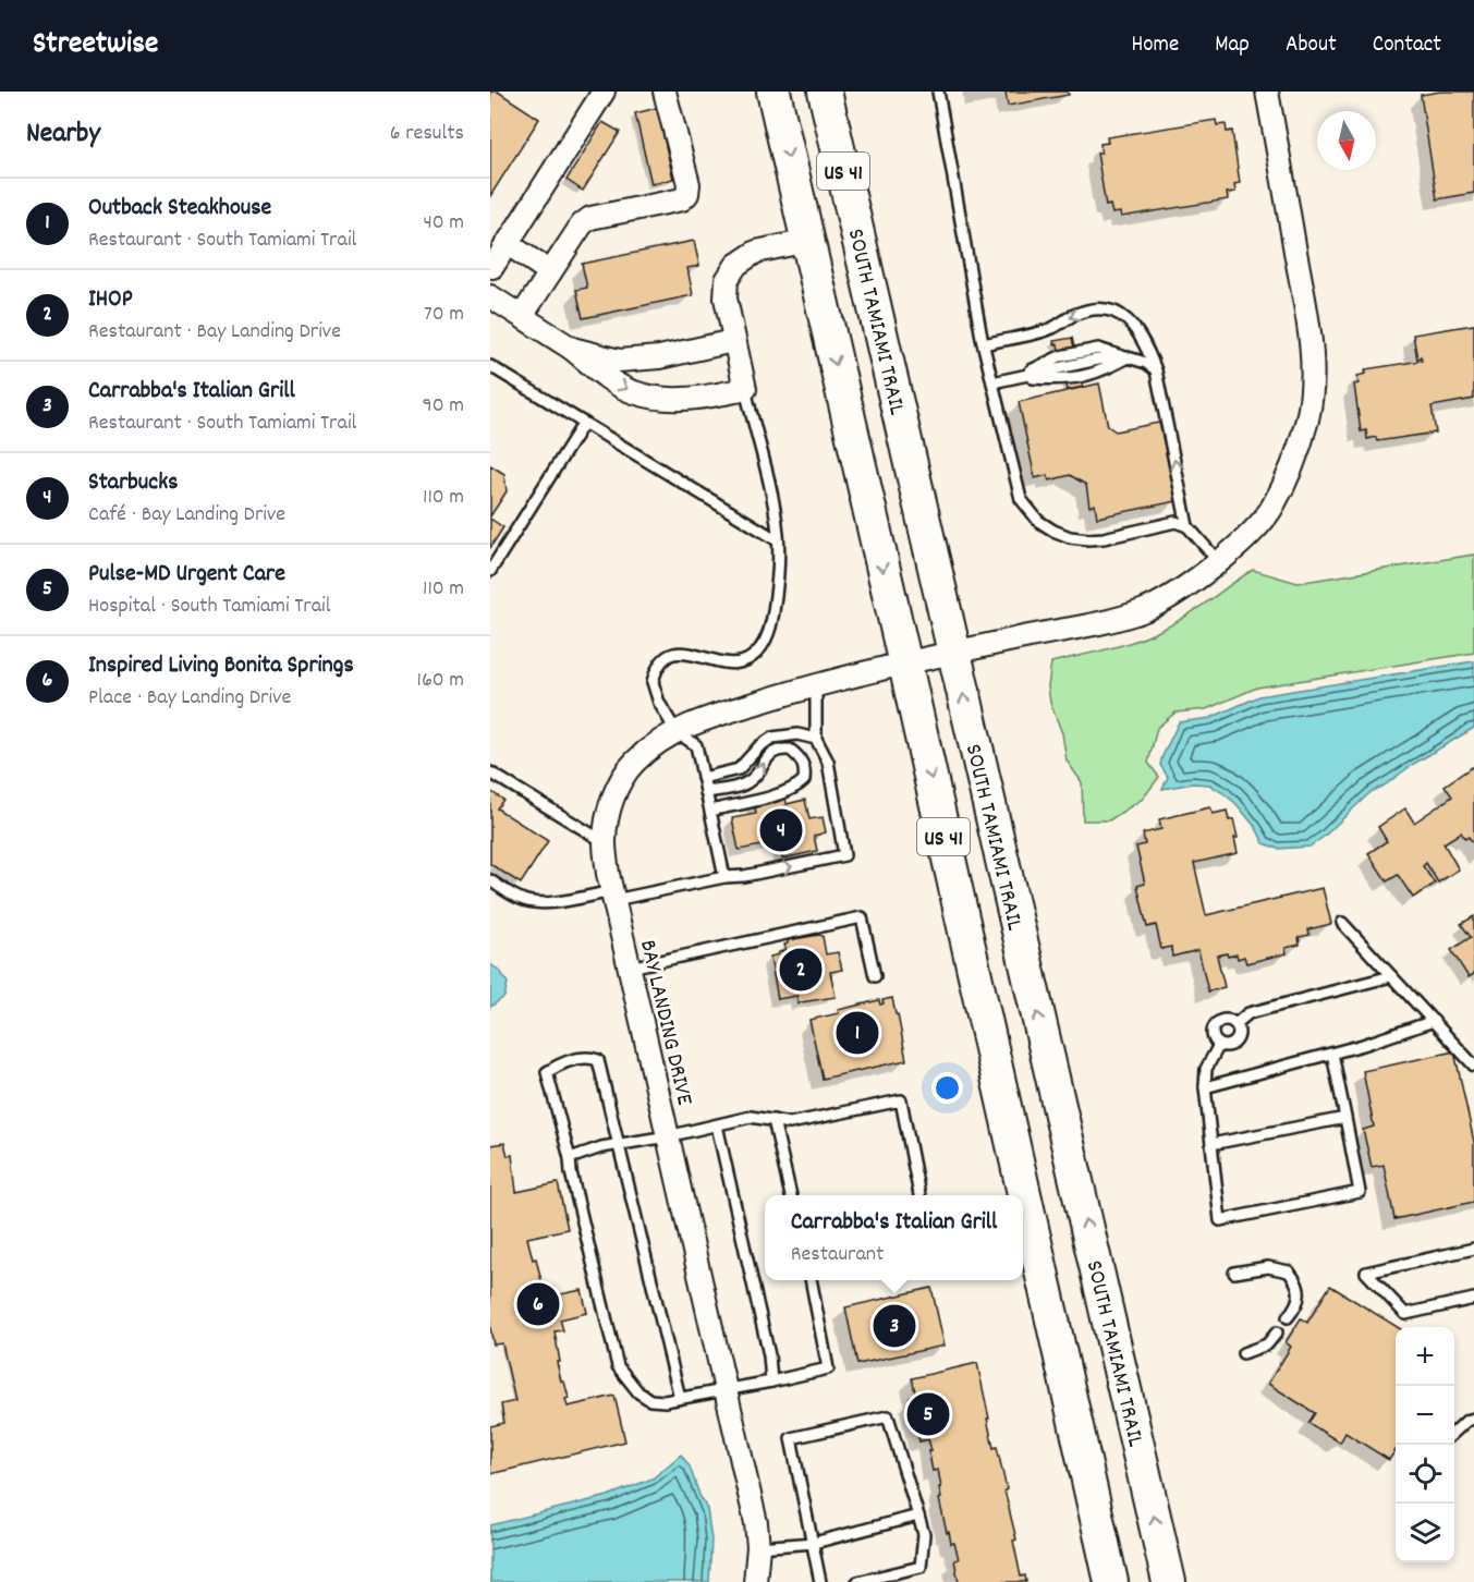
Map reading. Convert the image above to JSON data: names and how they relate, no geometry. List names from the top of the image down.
{
  "streets": {
    "main road": ["US 41", "SOUTH TAMIAMI TRAIL"],
    "street": ["BAY LANDING DRIVE"]
  },
  "crossings": [
    ["US 41", "BAY LANDING DRIVE"],
    ["SOUTH TAMIAMI TRAIL", "BAY LANDING DRIVE"]
  ],
  "north": "bottom",
  "page": {
    "header": "Streetwise",
    "nav": [
      "Home",
      "Map",
      "About",
      "Contact"
    ],
    "heading": ["Nearby", "6 results"],
    "list": [
      {
        "mark": "1",
        "name": "Outback Steakhouse",
        "note": "Restaurant · South Tamiami Trail",
        "value": "40 m"
      },
      {
        "mark": "2",
        "name": "IHOP",
        "note": "Restaurant · Bay Landing Drive",
        "value": "70 m"
      },
      {
        "mark": "3",
        "name": "Carrabba's Italian Grill",
        "note": "Restaurant · South Tamiami Trail",
        "value": "90 m"
      },
      {
        "mark": "4",
        "name": "Starbucks",
        "note": "Café · Bay Landing Drive",
        "value": "110 m"
      },
      {
        "mark": "5",
        "name": "Pulse-MD Urgent Care",
        "note": "Hospital · South Tamiami Trail",
        "value": "110 m"
      },
      {
        "mark": "6",
        "name": "Inspired Living Bonita Springs",
        "note": "Place · Bay Landing Drive",
        "value": "160 m"
      }
    ],
    "pins": [
      "4",
      "2",
      "1",
      "6",
      "3",
      "5"
    ],
    "popup": ["Carrabba's Italian Grill", "Restaurant"],
    "map_buttons": ["+", "−"]
  }
}
